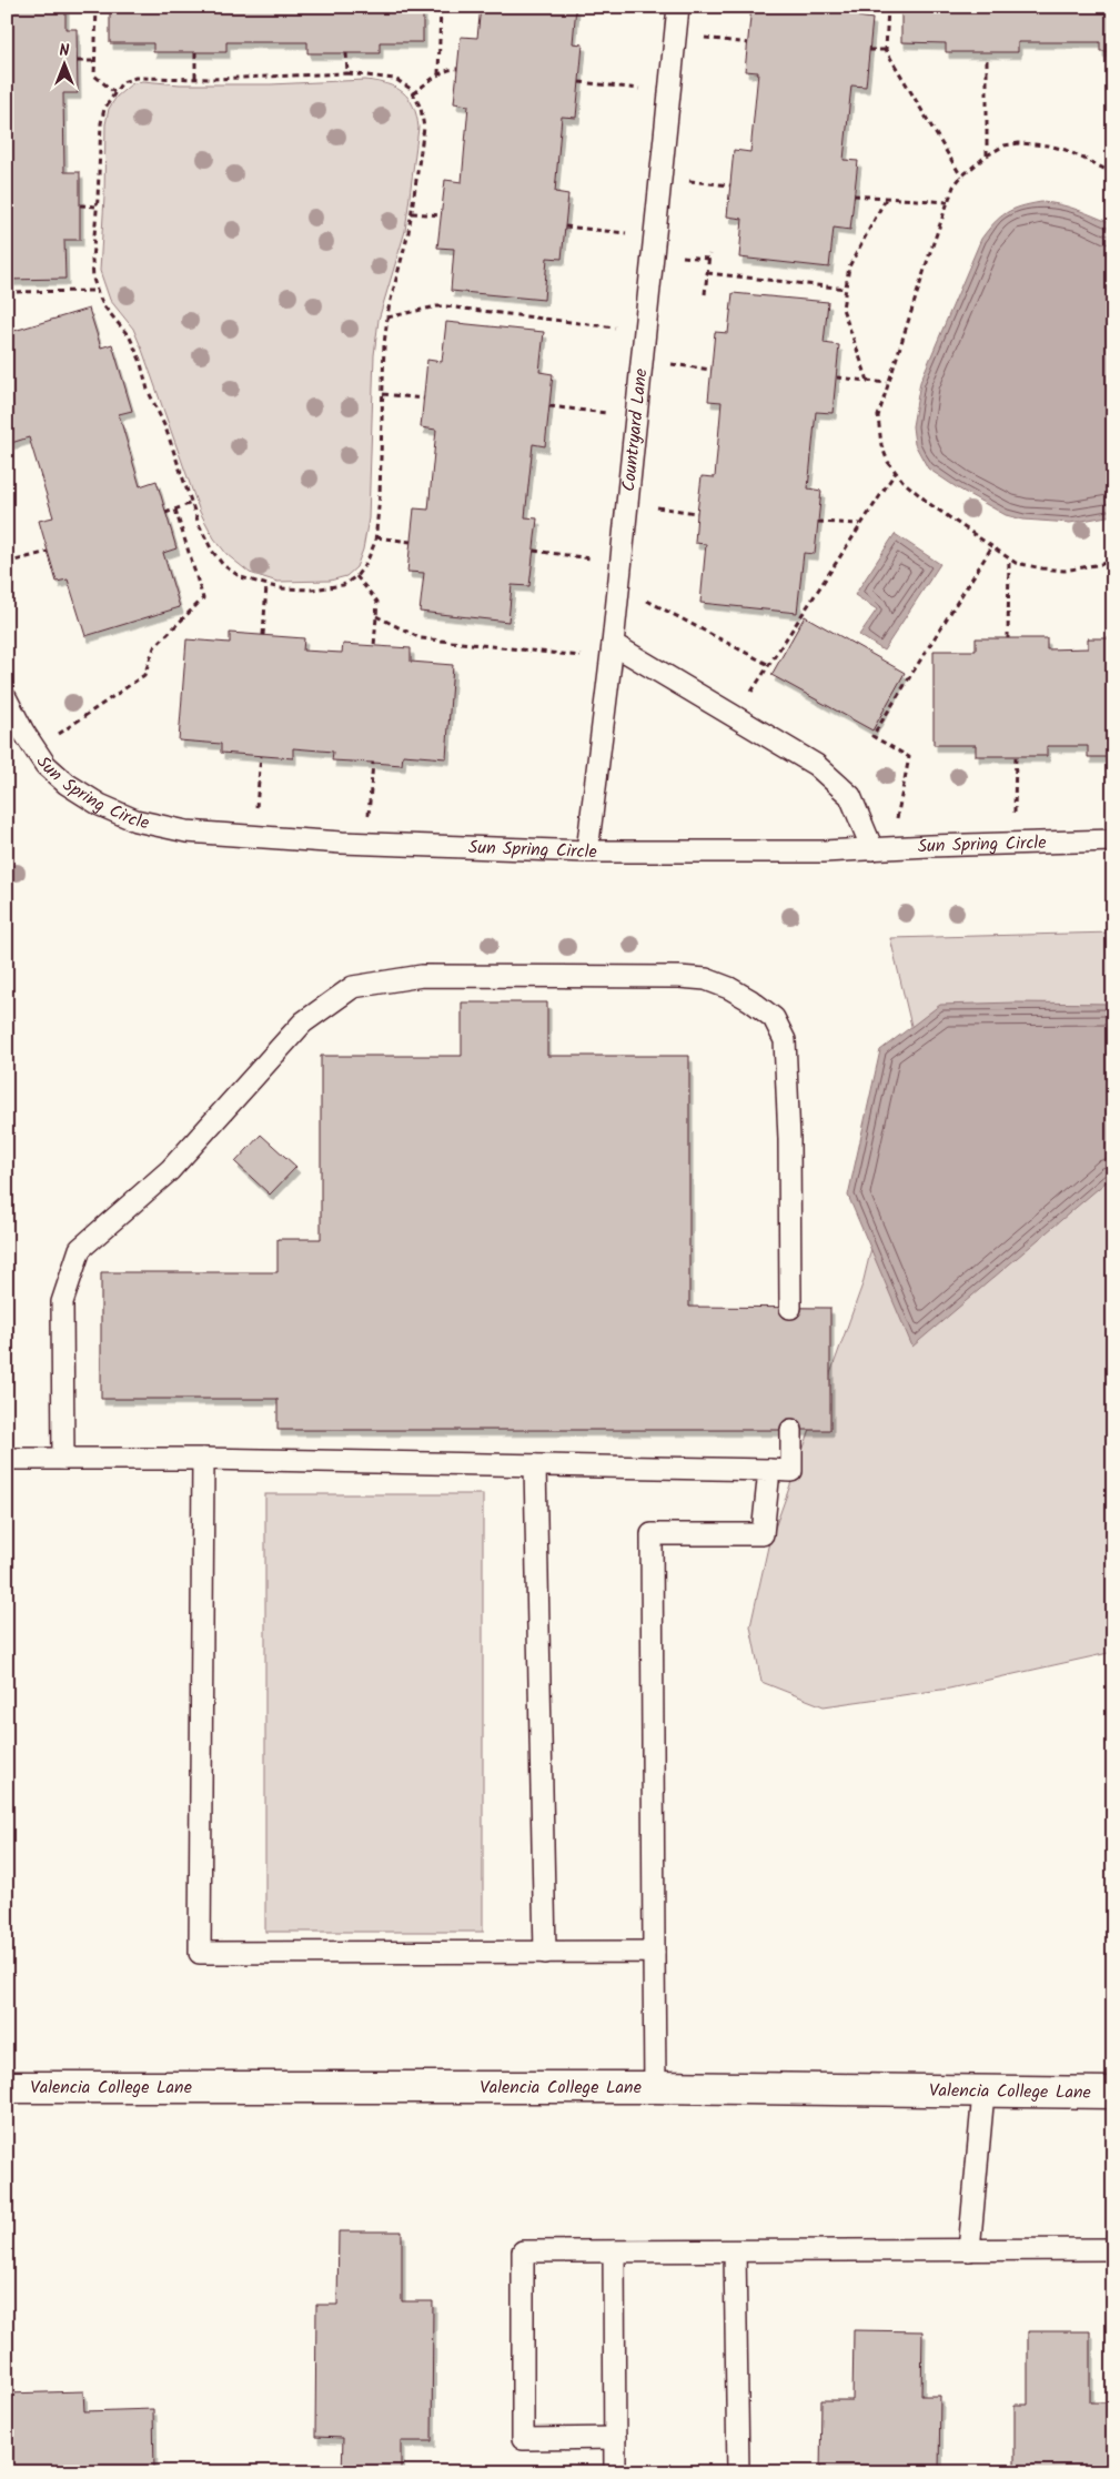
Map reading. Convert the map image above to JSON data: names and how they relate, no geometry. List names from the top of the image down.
{
  "streets": {
    "street": ["Valencia College Lane"],
    "lane": ["Countryard Lane", "Sun Spring Circle"]
  },
  "crossings": [
    ["Countryard Lane", "Sun Spring Circle"]
  ],
  "north": "top"
}
